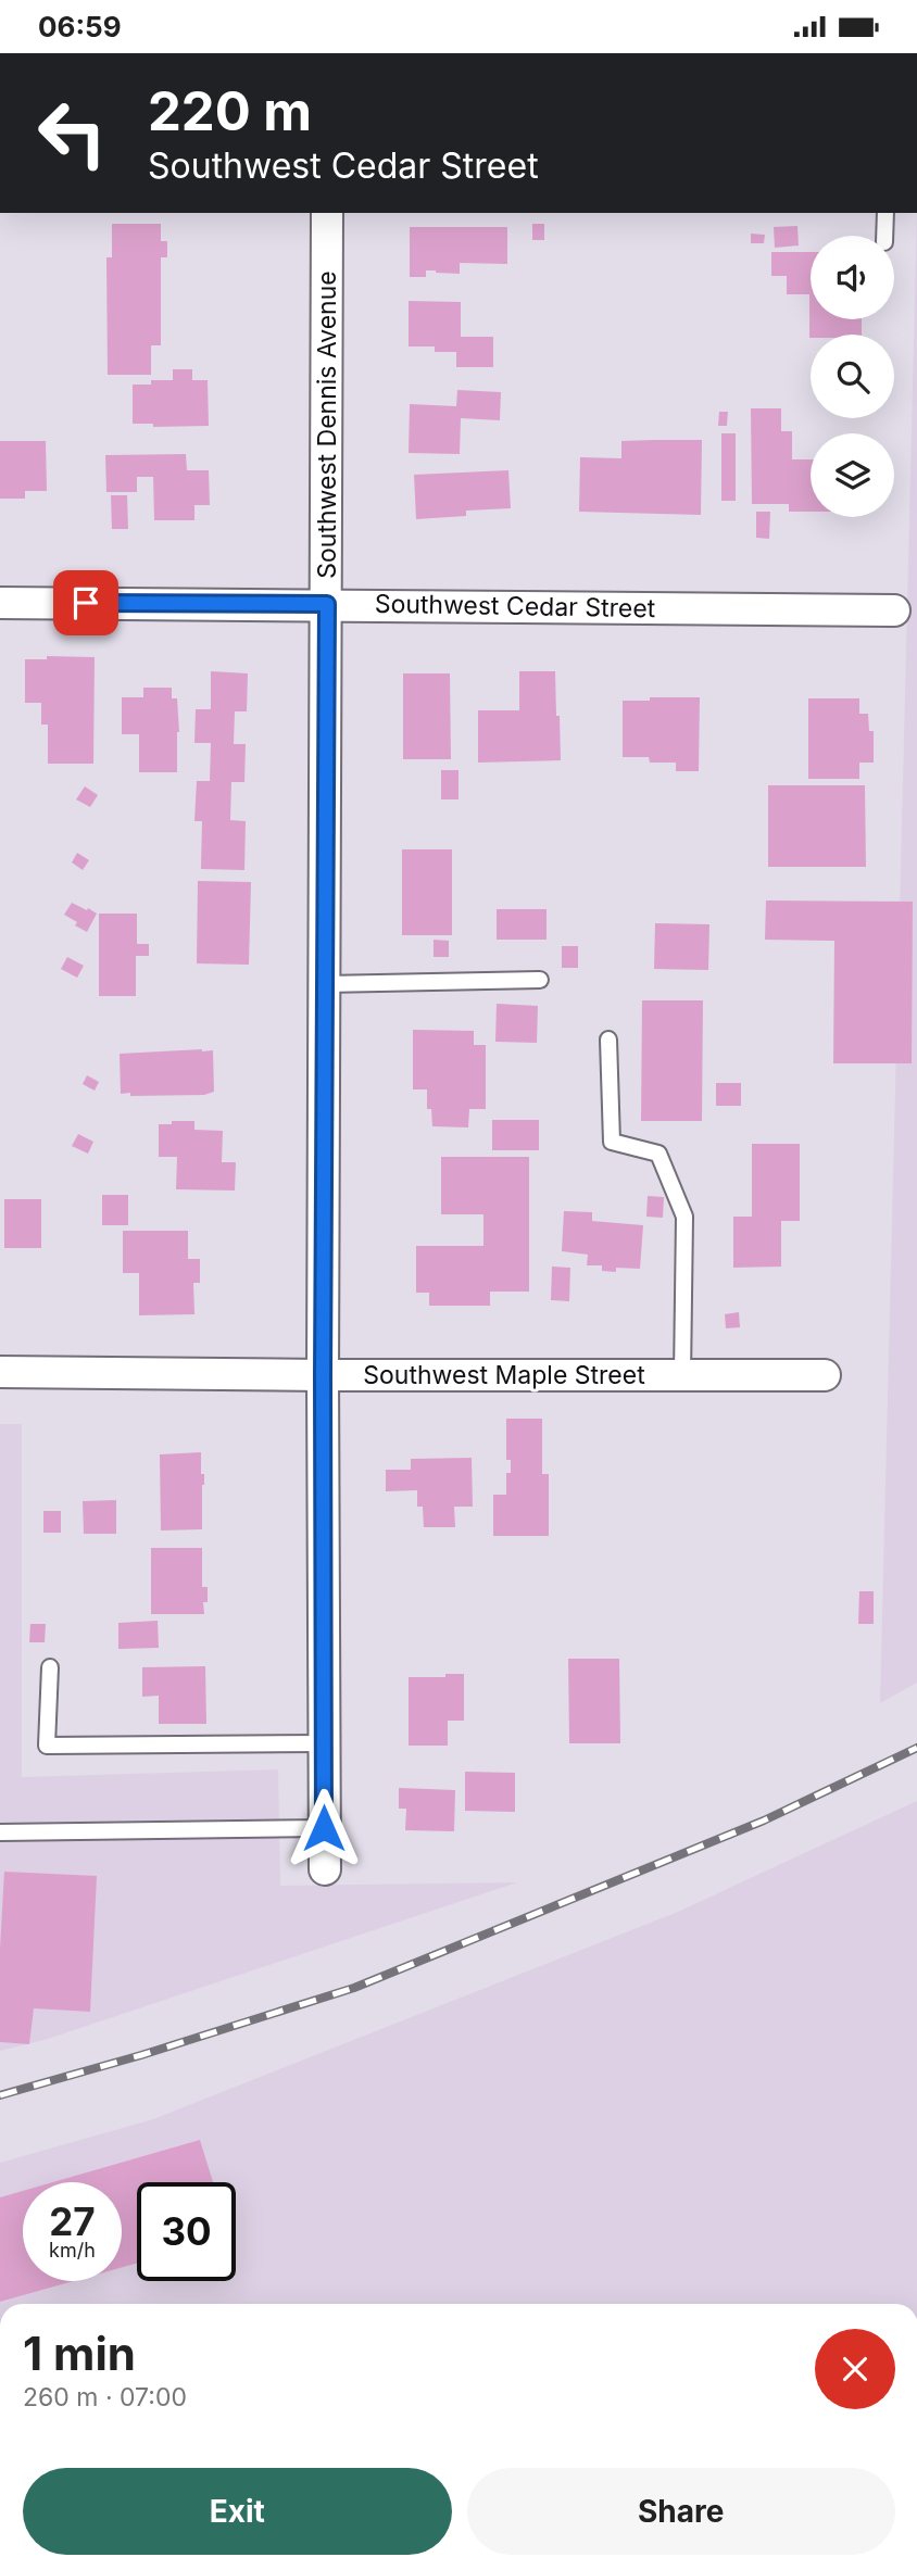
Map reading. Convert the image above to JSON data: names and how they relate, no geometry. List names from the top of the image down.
{
  "streets": {
    "street": ["Southwest Dennis Avenue", "Southwest Cedar Street", "Southwest Maple Street"]
  },
  "crossings": [
    ["Southwest Dennis Avenue", "Southwest Cedar Street"],
    ["Southwest Dennis Avenue", "Southwest Maple Street"]
  ],
  "page": {
    "status": "06:59",
    "turn": ["220 m", "Southwest Cedar Street"],
    "speed": "27 km/h",
    "limit": "30",
    "heading": ["1 min", "260 m · 07:00"],
    "buttons": ["Exit", "Share"]
  }
}
